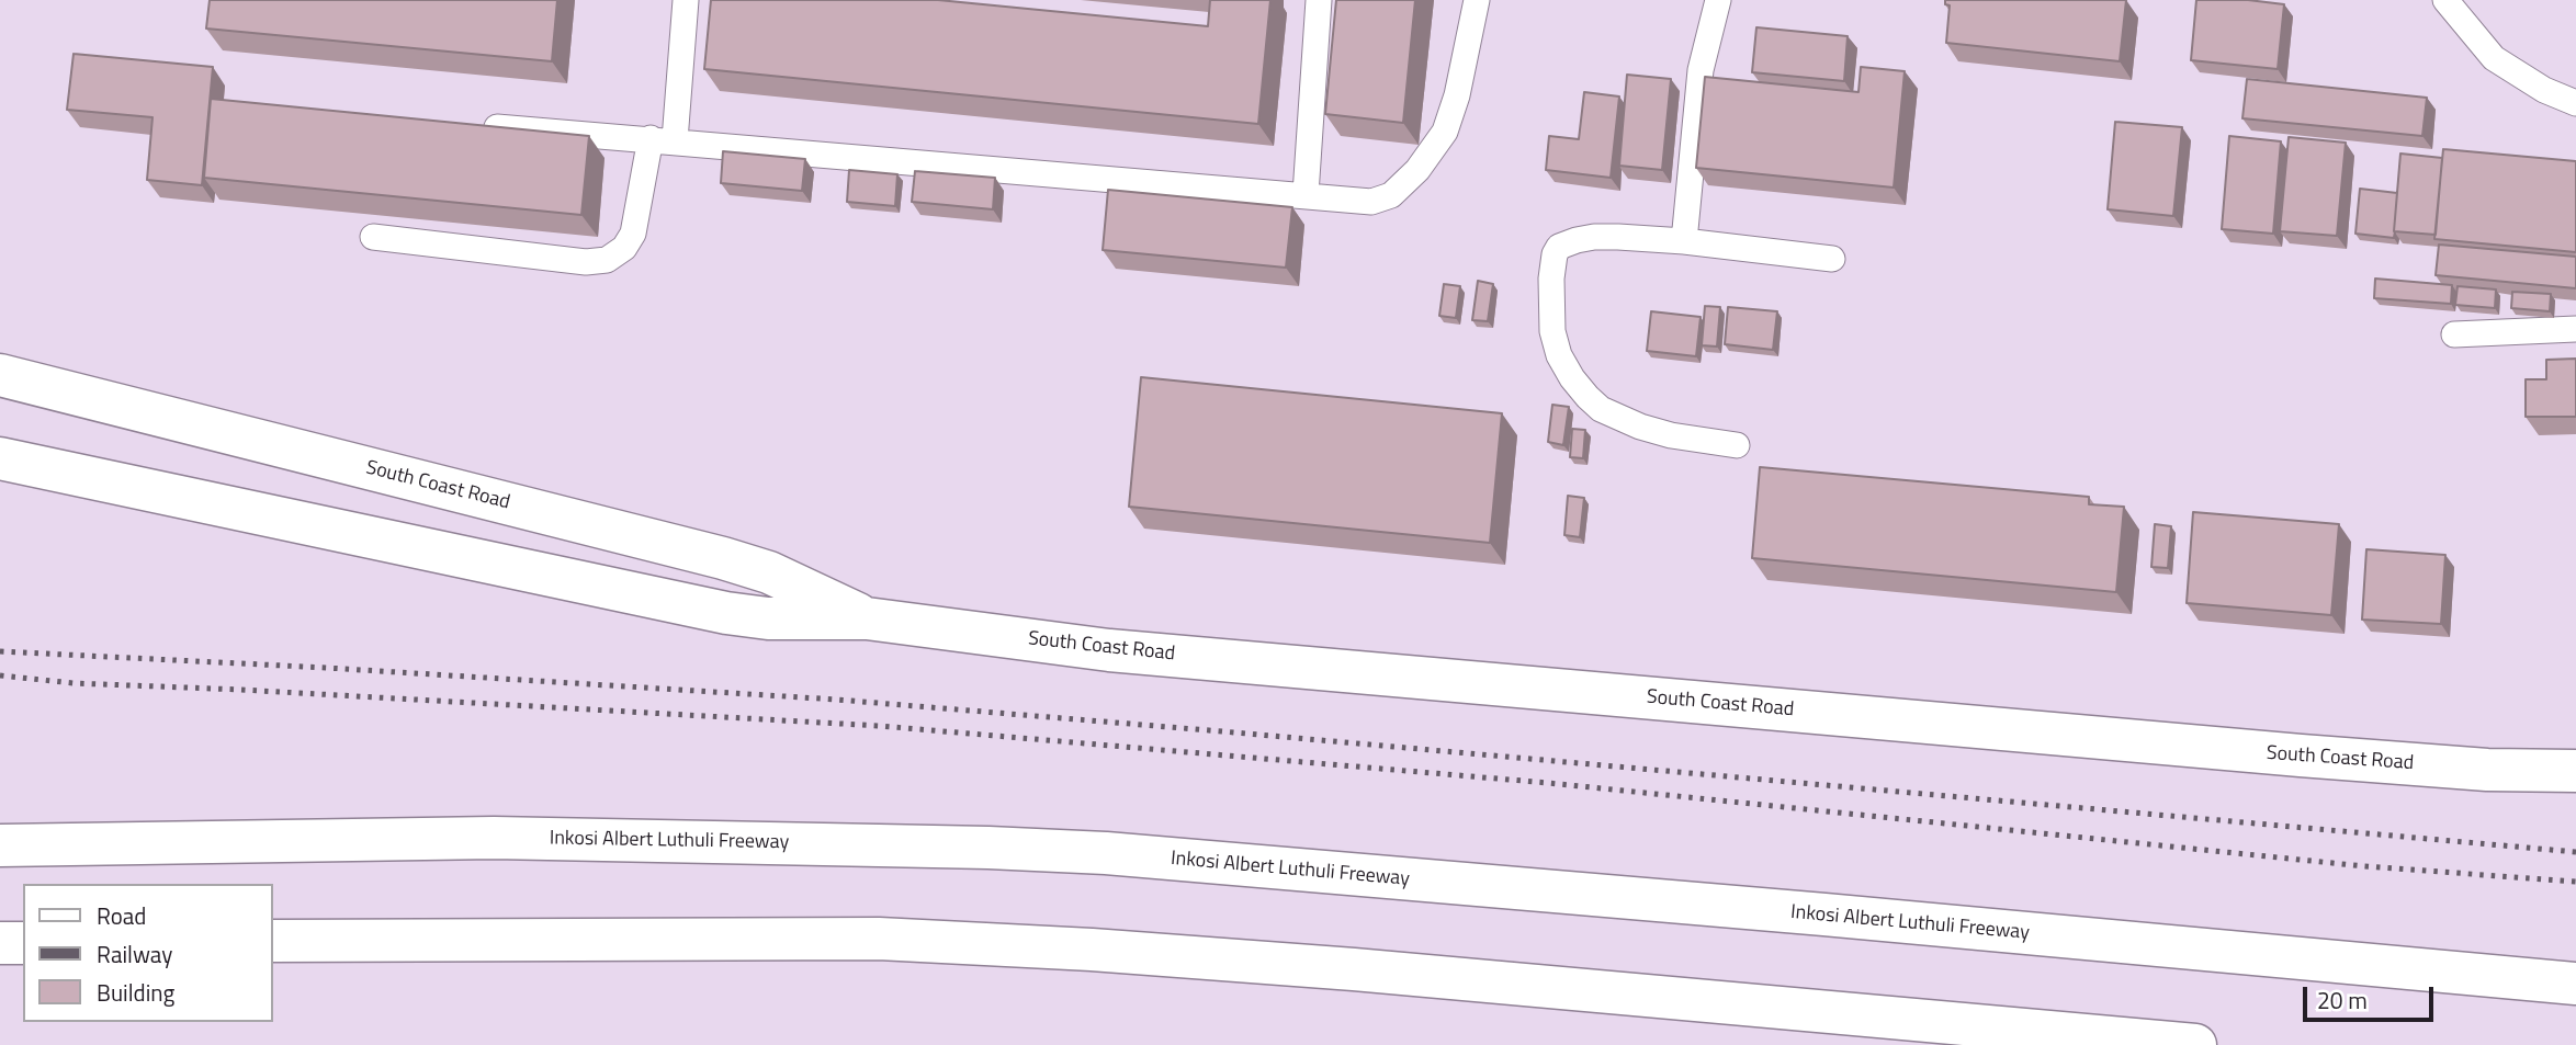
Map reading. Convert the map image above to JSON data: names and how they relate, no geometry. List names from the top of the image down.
{
  "streets": {
    "main road": ["South Coast Road", "Inkosi Albert Luthuli Freeway"]
  },
  "legend": ["Road", "Railway", "Building"],
  "scale_bar": "20 m"
}
